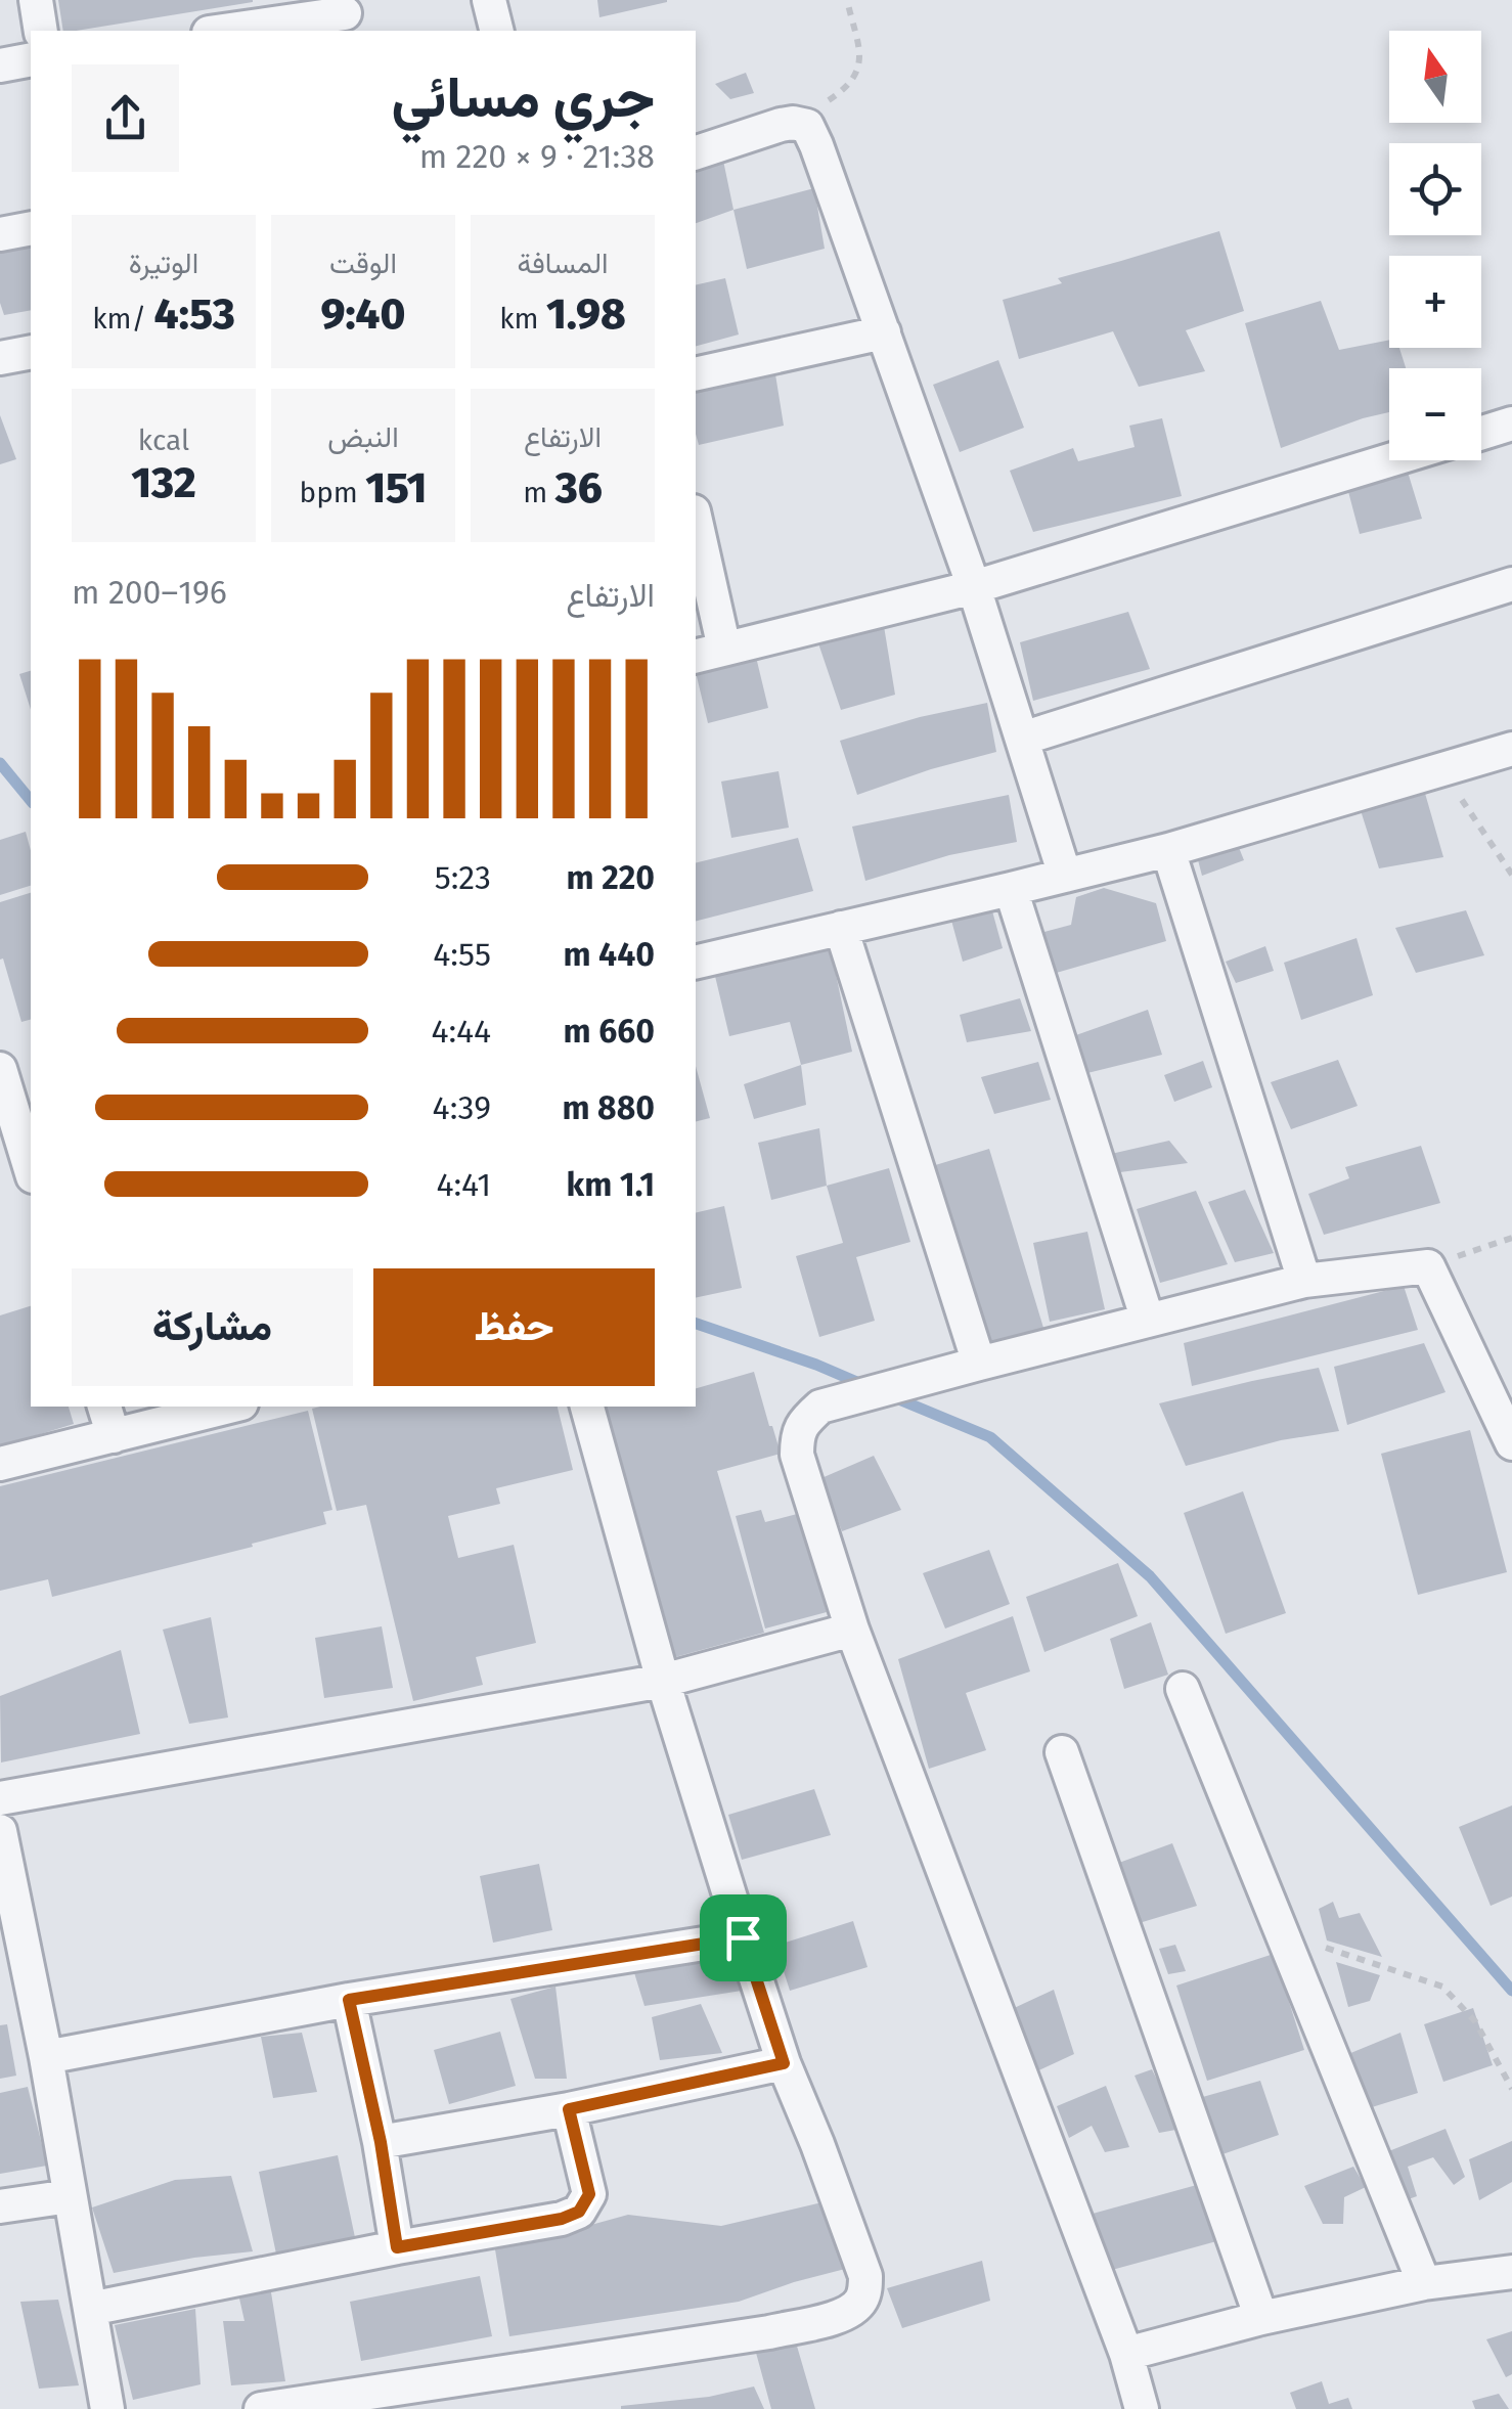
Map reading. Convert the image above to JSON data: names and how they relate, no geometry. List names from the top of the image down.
{
  "north": "top",
  "page": {
    "map_buttons": ["+", "−"],
    "heading": ["جري مسائي", "21:38 · 9 × 220 m"],
    "stats": [
      ["المسافة", "1.98 km"],
      ["الوقت", "9:40"],
      ["الوتيرة", "4:53 /km"],
      ["الارتفاع", "36 m"],
      ["النبض", "151 bpm"],
      ["kcal", "132"]
    ],
    "chart": ["الارتفاع", "196–200 m"],
    "list": [
      {
        "name": "220 m",
        "note": "5:23"
      },
      {
        "name": "440 m",
        "note": "4:55"
      },
      {
        "name": "660 m",
        "note": "4:44"
      },
      {
        "name": "880 m",
        "note": "4:39"
      },
      {
        "name": "1.1 km",
        "note": "4:41"
      }
    ],
    "buttons": ["حفظ", "مشاركة"]
  }
}
